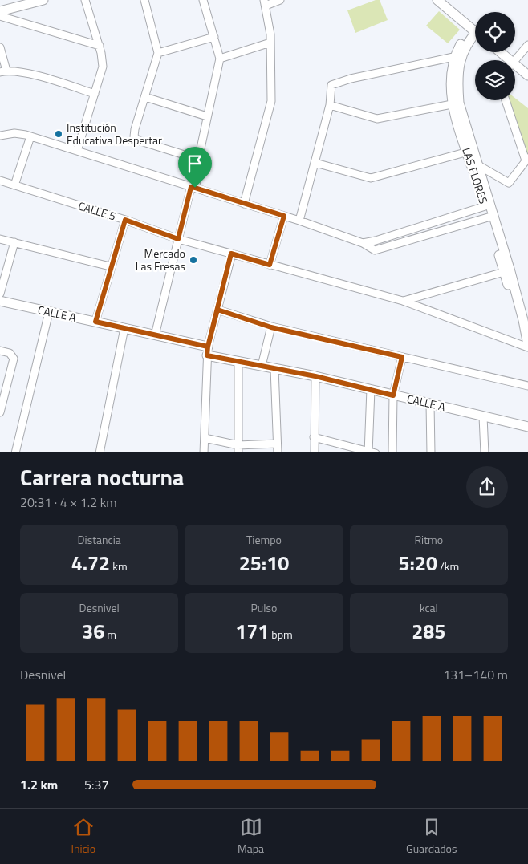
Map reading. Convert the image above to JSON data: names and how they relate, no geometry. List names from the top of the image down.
{
  "streets": {
    "street": ["LAS FLORES", "CALLE 5", "CALLE A"]
  },
  "crossings": [
    ["LAS FLORES", "CALLE 5"]
  ],
  "places": ["Institución Educativa Despertar", "Mercado Las Fresas"],
  "page": {
    "heading": ["Carrera nocturna", "20:31 · 4 × 1.2 km"],
    "stats": [
      ["Distancia", "4.72 km"],
      ["Tiempo", "25:10"],
      ["Ritmo", "5:20 /km"],
      ["Desnivel", "36 m"],
      ["Pulso", "171 bpm"],
      ["kcal", "285"]
    ],
    "chart": ["Desnivel", "131–140 m"],
    "list": [
      {
        "name": "1.2 km",
        "note": "5:37"
      }
    ],
    "tabs": ["Inicio", "Mapa", "Guardados"]
  }
}
